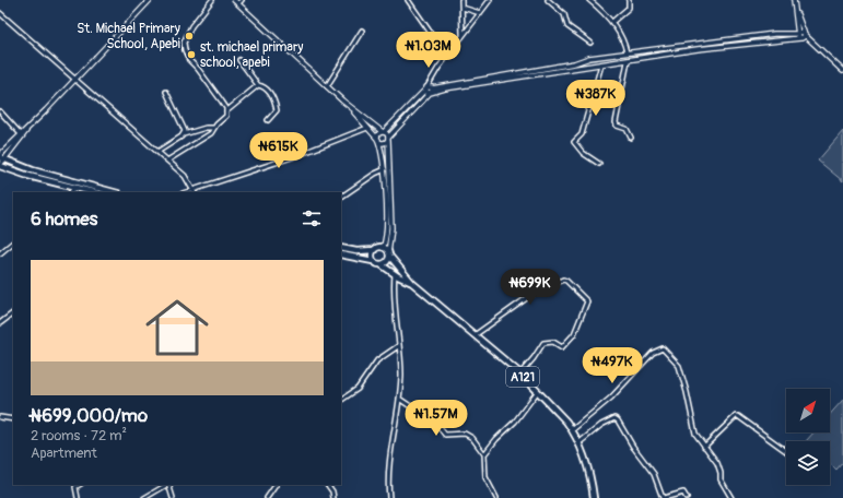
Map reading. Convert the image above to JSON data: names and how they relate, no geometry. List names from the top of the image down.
{
  "streets": {
    "main road": ["A121"]
  },
  "places": ["St. Michael Primary School, Apebi", "st. michael primary school, apebi"],
  "north": "top right",
  "page": {
    "price": [
      "₦1.03M",
      "₦387K",
      "₦615K",
      "₦699K",
      "₦497K",
      "₦1.57M"
    ],
    "heading": "6 homes",
    "list": [
      {
        "name": "₦699,000/mo",
        "note": "2 rooms · 72 m² · Apartment"
      }
    ]
  }
}
